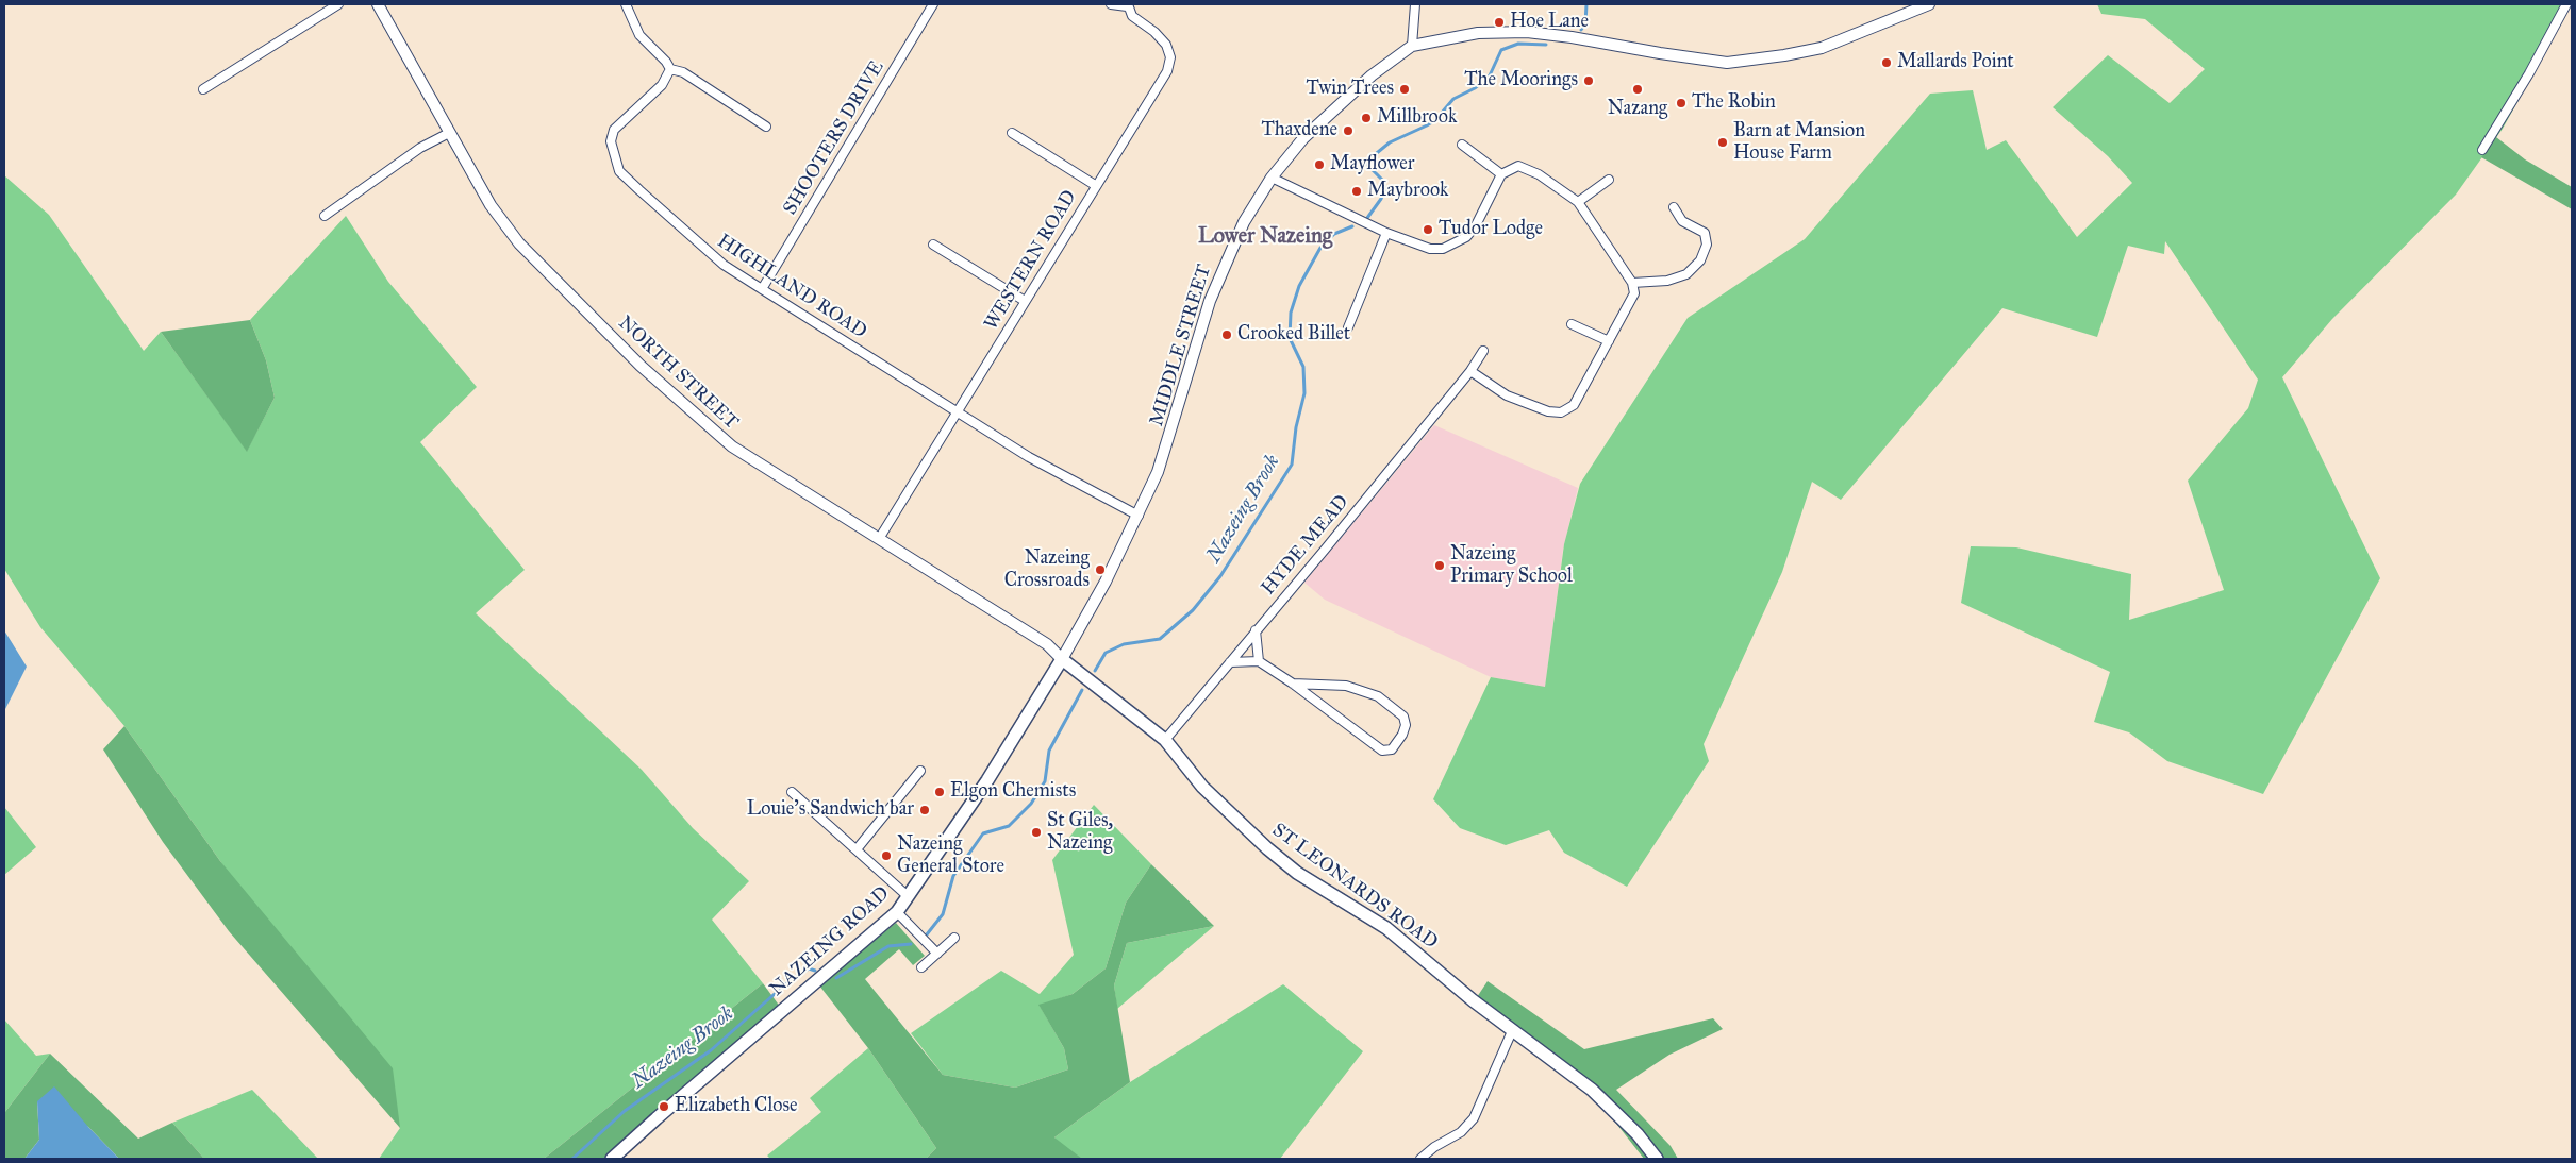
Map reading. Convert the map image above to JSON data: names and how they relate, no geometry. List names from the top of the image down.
{
  "streets": {
    "main road": ["ST LEONARDS ROAD", "NAZEING ROAD"],
    "street": [
      "SHOOTERS DRIVE",
      "WESTERN ROAD",
      "HIGHLAND ROAD",
      "MIDDLE STREET",
      "NORTH STREET",
      "HYDE MEAD"
    ]
  },
  "crossings": [
    ["SHOOTERS DRIVE", "HIGHLAND ROAD"],
    ["WESTERN ROAD", "HIGHLAND ROAD"],
    ["WESTERN ROAD", "NORTH STREET"],
    ["HIGHLAND ROAD", "MIDDLE STREET"],
    ["MIDDLE STREET", "NORTH STREET"],
    ["MIDDLE STREET", "ST LEONARDS ROAD"],
    ["MIDDLE STREET", "NAZEING ROAD"],
    ["NORTH STREET", "ST LEONARDS ROAD"],
    ["NORTH STREET", "NAZEING ROAD"],
    ["HYDE MEAD", "ST LEONARDS ROAD"],
    ["ST LEONARDS ROAD", "NAZEING ROAD"]
  ],
  "districts": ["Lower Nazeing"],
  "water": ["Nazeing Brook"],
  "places": [
    "Hoe Lane",
    "Mallards Point",
    "The Moorings",
    "Twin Trees",
    "Nazang",
    "The Robin",
    "Millbrook",
    "Thaxdene",
    "Barn at Mansion House Farm",
    "Mayflower",
    "Maybrook",
    "Tudor Lodge",
    "Crooked Billet",
    "Nazeing Primary School",
    "Nazeing Crossroads",
    "Elgon Chemists",
    "Louie’s Sandwich bar",
    "St Giles, Nazeing",
    "Nazeing General Store",
    "Elizabeth Close"
  ]
}
